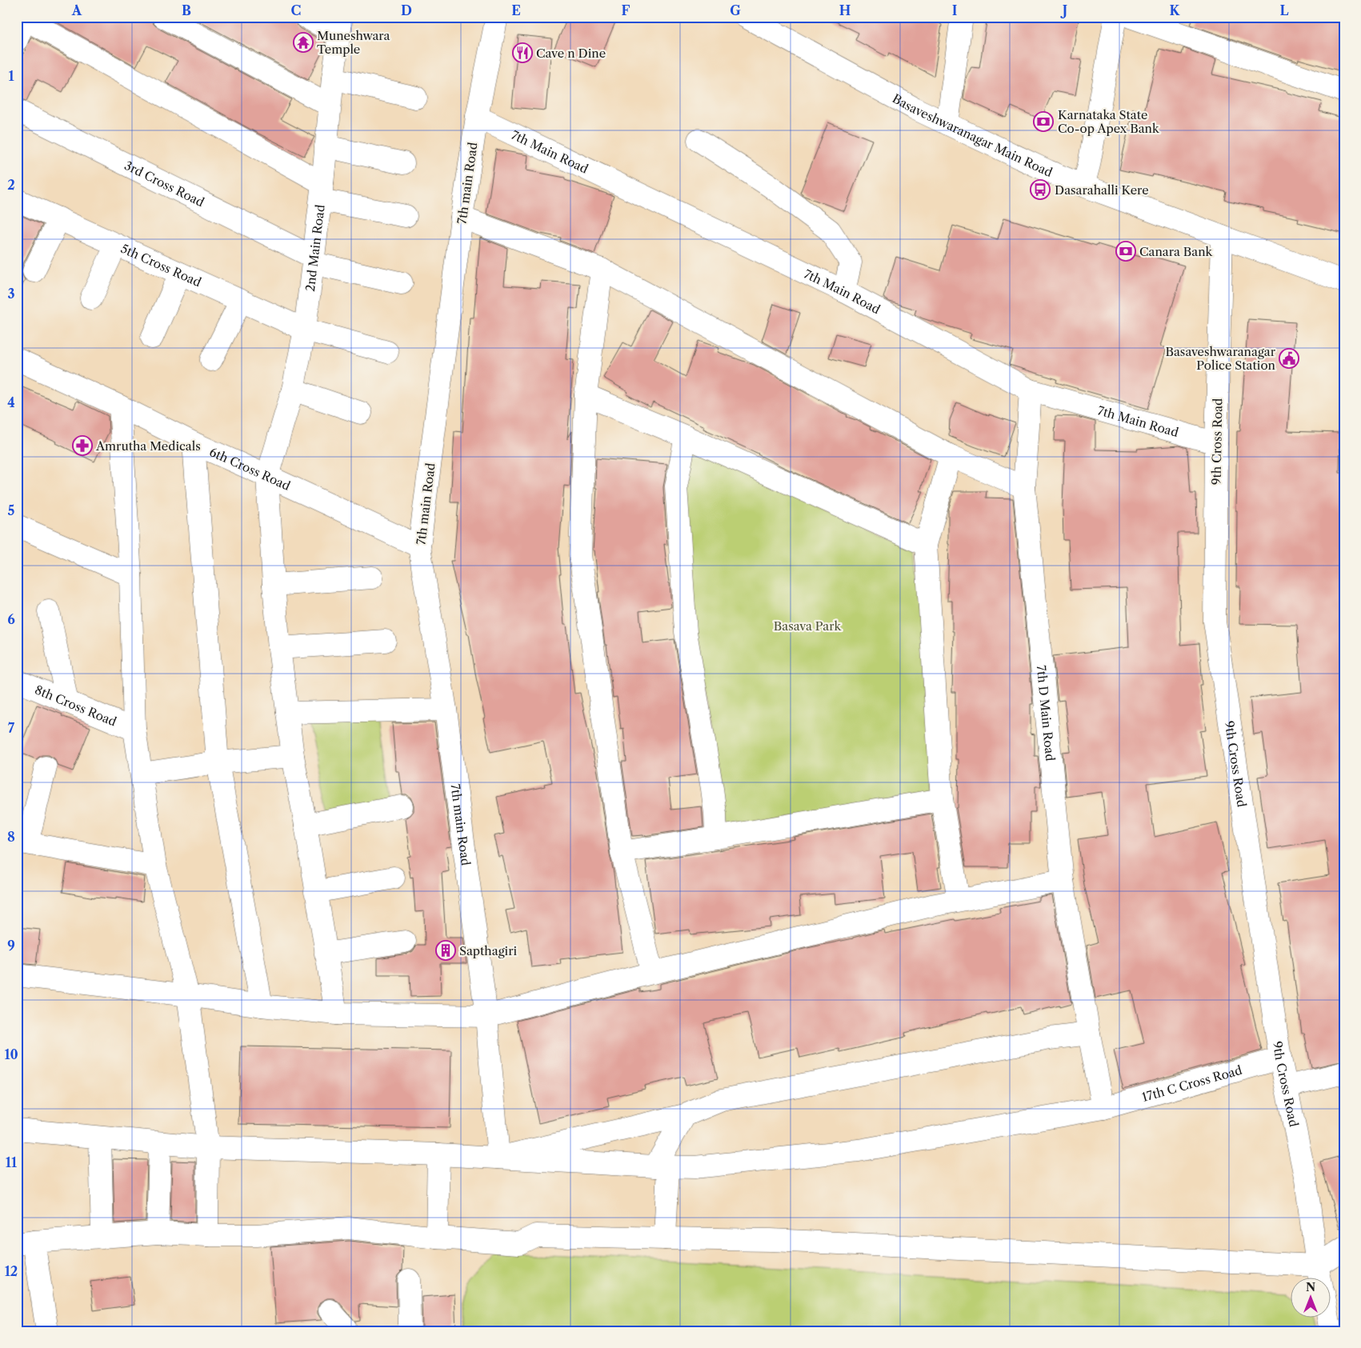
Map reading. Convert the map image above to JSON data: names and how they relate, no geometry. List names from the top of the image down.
{
  "streets": {
    "street": [
      "Basaveshwaranagar Main Road",
      "7th Main Road",
      "3rd Cross Road",
      "7th main Road",
      "2nd Main Road",
      "5th Cross Road",
      "9th Cross Road",
      "6th Cross Road",
      "8th Cross Road",
      "7th D Main Road",
      "17th C Cross Road"
    ]
  },
  "crossings": [
    ["Basaveshwaranagar Main Road", "9th Cross Road"],
    ["7th Main Road", "7th main Road"],
    ["7th Main Road", "9th Cross Road"],
    ["7th Main Road", "7th D Main Road"],
    ["3rd Cross Road", "2nd Main Road"],
    ["7th main Road", "6th Cross Road"],
    ["7th main Road", "17th C Cross Road"],
    ["2nd Main Road", "5th Cross Road"],
    ["2nd Main Road", "6th Cross Road"],
    ["9th Cross Road", "17th C Cross Road"],
    ["7th D Main Road", "17th C Cross Road"]
  ],
  "parks": ["Basava Park"],
  "places": {
    "temple": ["Muneshwara Temple"],
    "restaurant": ["Cave n Dine"],
    "bank": ["Karnataka State Co-op Apex Bank", "Canara Bank"],
    "bus stop": ["Dasarahalli Kere"],
    "public building": ["Basaveshwaranagar Police Station"],
    "pharmacy": ["Amrutha Medicals"],
    "building": ["Sapthagiri"]
  },
  "north": "top",
  "grid": {
    "columns": [
      "A",
      "B",
      "C",
      "D",
      "E",
      "F",
      "G",
      "H",
      "I",
      "J",
      "K",
      "L"
    ],
    "rows": [
      "1",
      "2",
      "3",
      "4",
      "5",
      "6",
      "7",
      "8",
      "9",
      "10",
      "11",
      "12"
    ]
  }
}
